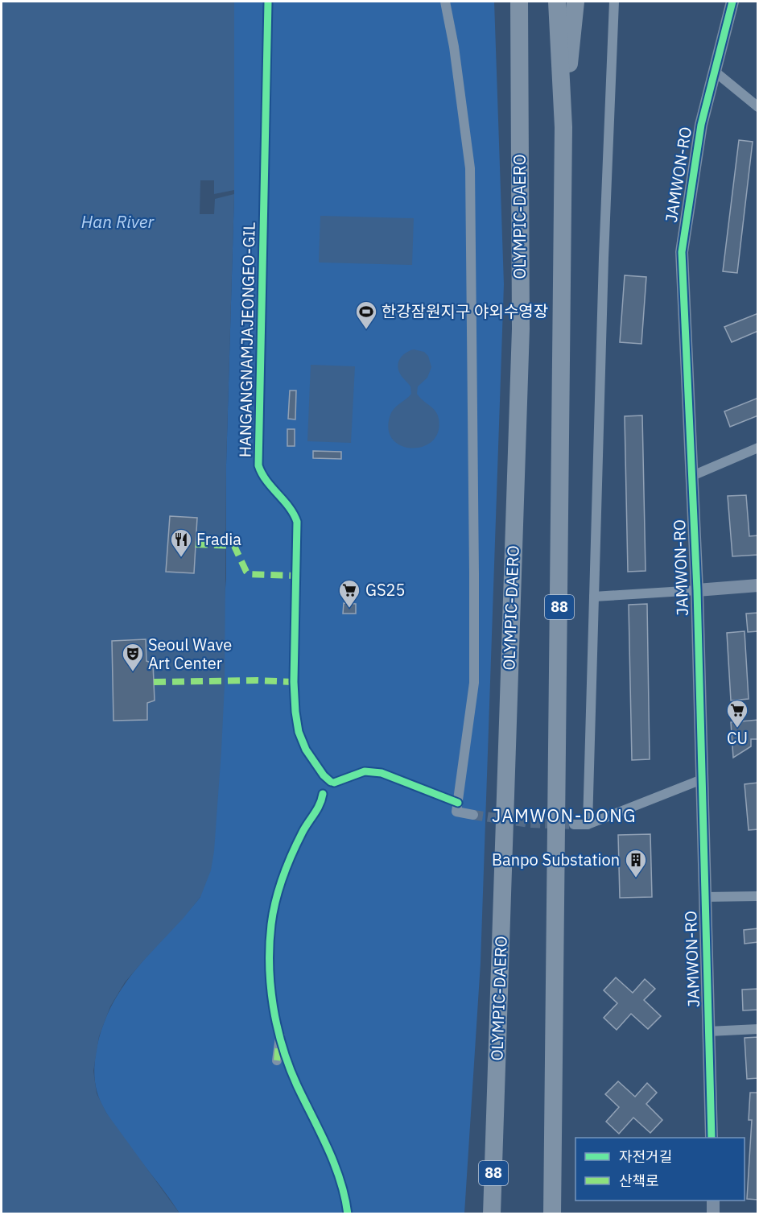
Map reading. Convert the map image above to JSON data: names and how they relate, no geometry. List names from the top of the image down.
{
  "streets": {
    "highway": ["OLYMPIC-DAERO", "88"],
    "main road": ["JAMWON-RO"],
    "cycle path": ["HANGANGNAMJAJEONGEO-GIL"]
  },
  "districts": ["JAMWON-DONG"],
  "water": ["Han River"],
  "places": {
    "sports": ["한강잠원지구 야외수영장"],
    "restaurant": ["Fradia"],
    "supermarket": ["GS25", "CU"],
    "theatre": ["Seoul Wave Art Center"],
    "building": ["Banpo Substation"]
  },
  "legend": ["자전거길", "산책로"]
}
